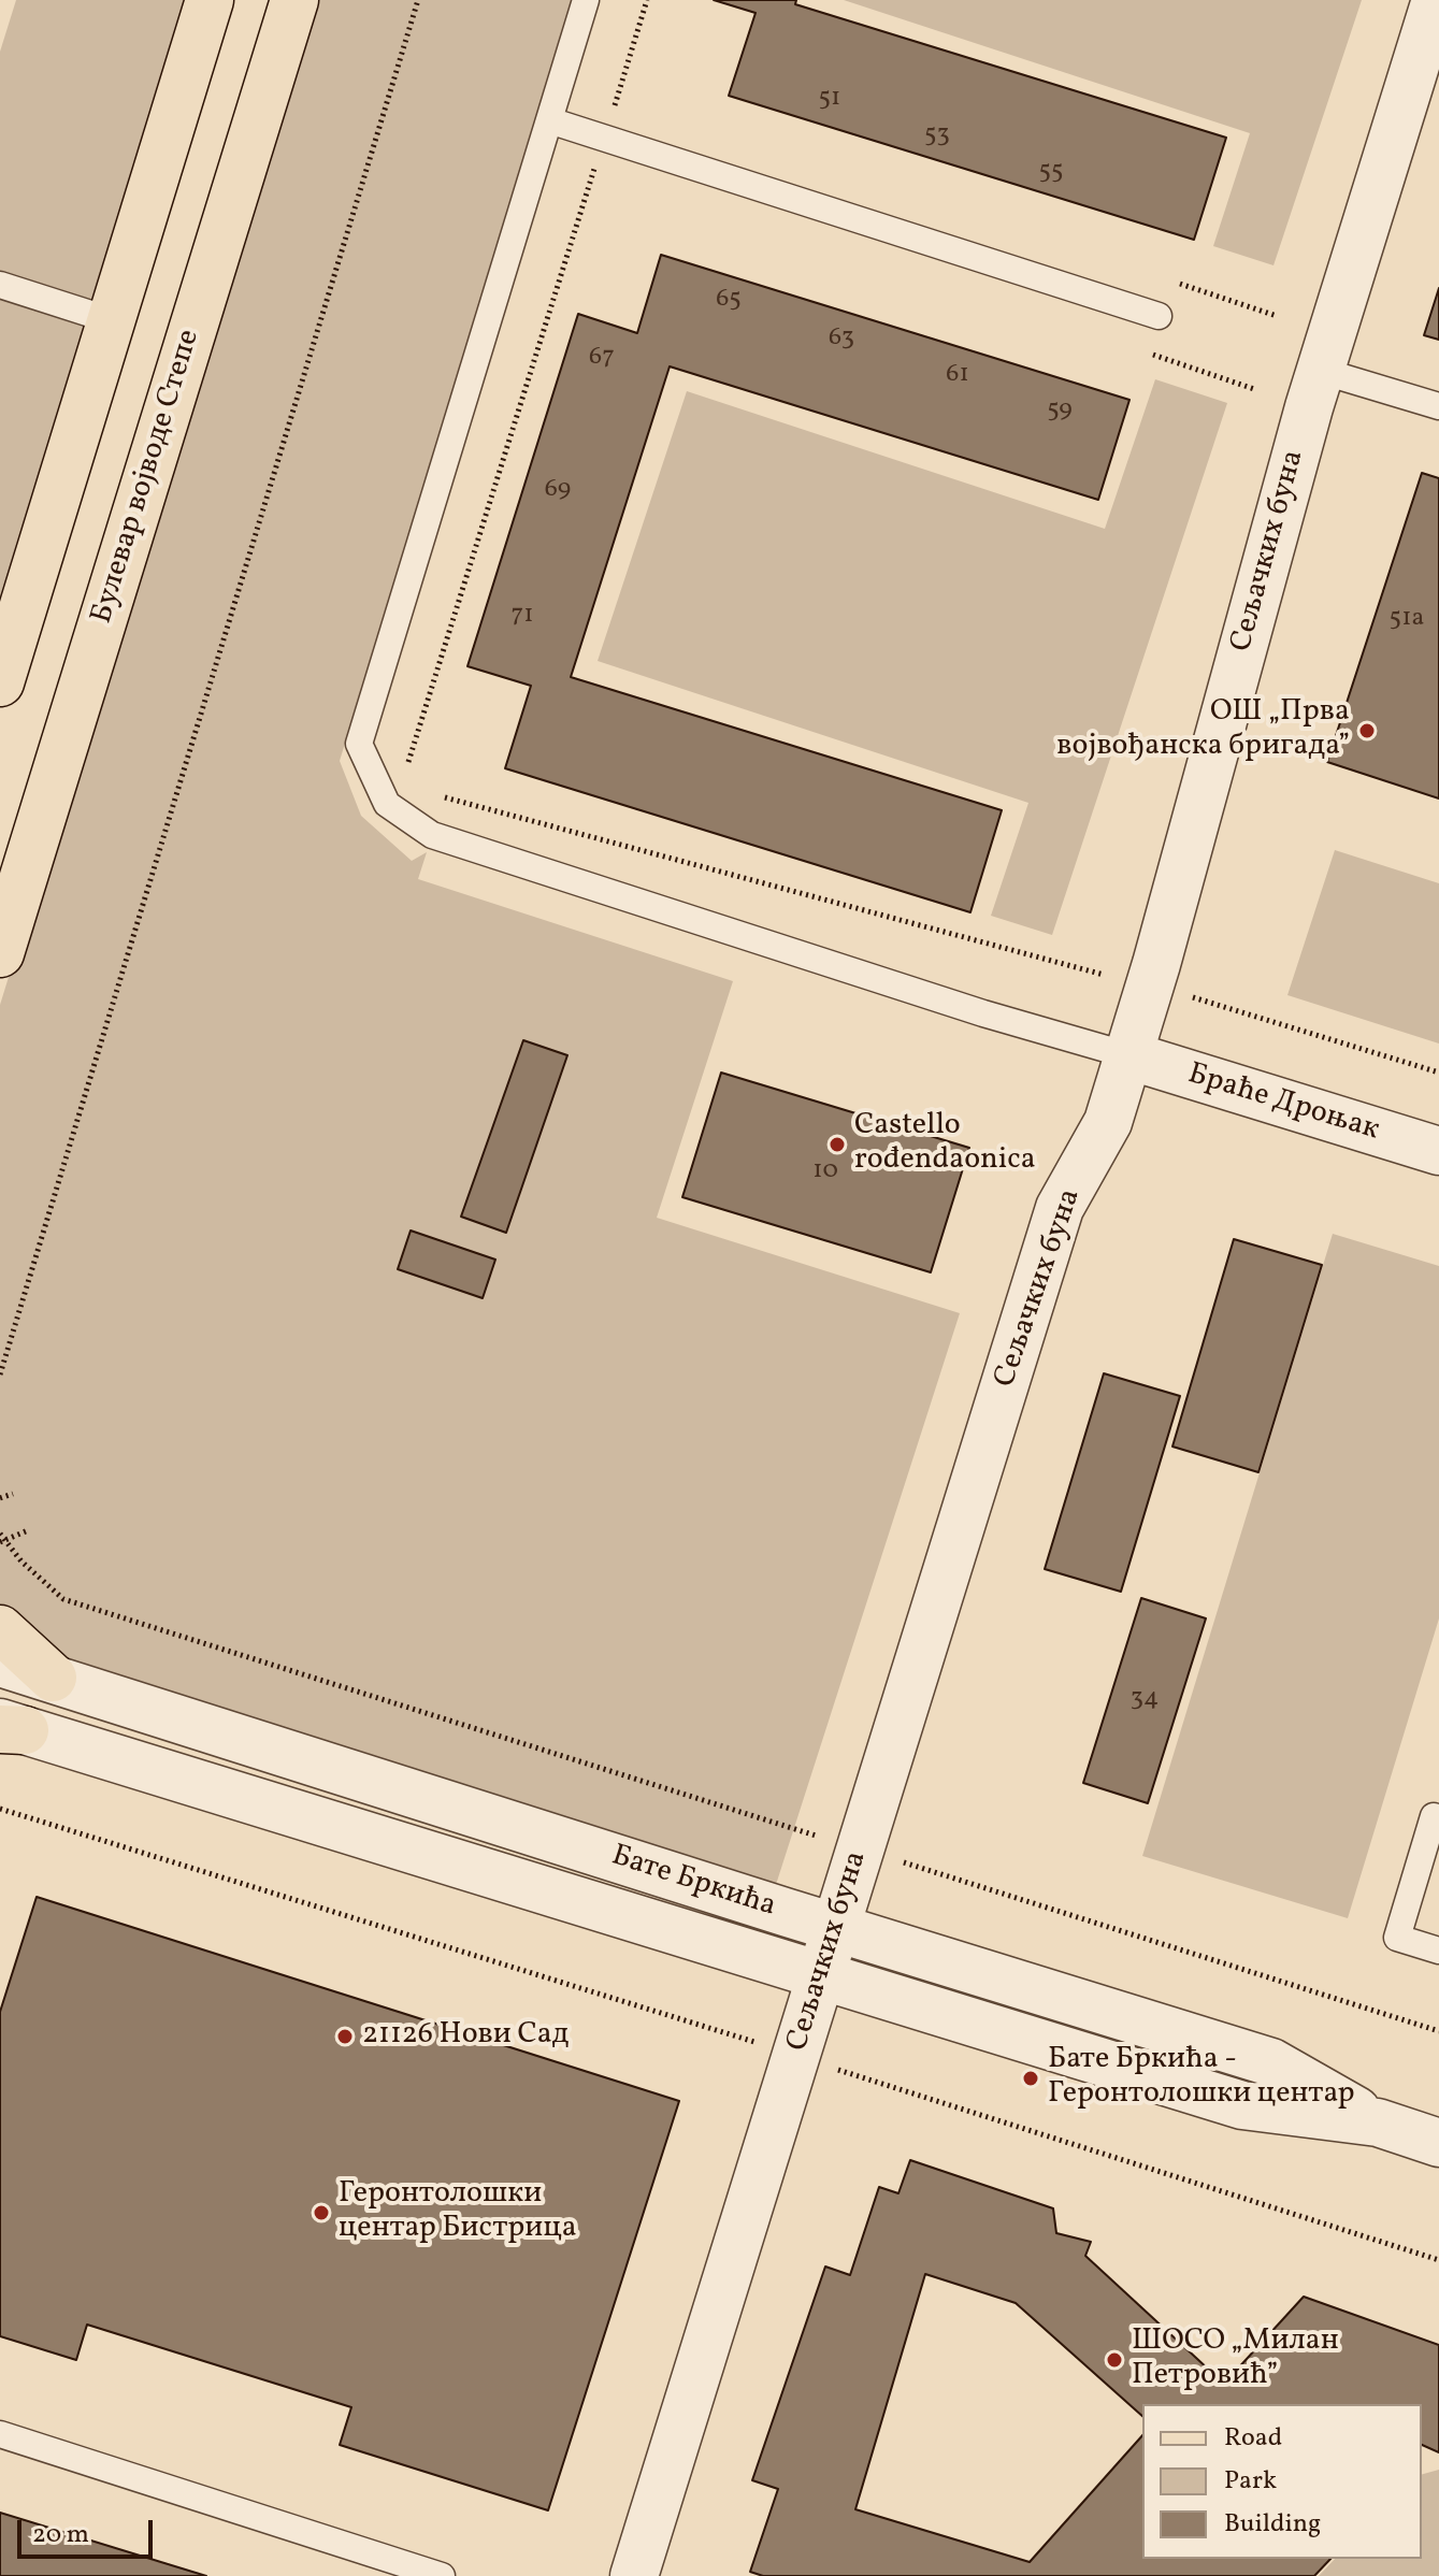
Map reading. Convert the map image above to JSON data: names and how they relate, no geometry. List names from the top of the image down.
{
  "streets": {
    "main road": ["Булевар војводе Степе"],
    "street": ["Сељачких буна", "Браће Дроњак", "Бате Бркића"]
  },
  "crossings": [
    ["Сељачких буна", "Браће Дроњак"],
    ["Сељачких буна", "Бате Бркића"]
  ],
  "places": [
    "ОШ „Прва војвођанска бригада”",
    "Castello rođendaonica",
    "21126 Нови Сад",
    "Бате Бркића - Геронтолошки центар",
    "Геронтолошки центар Бистрица",
    "ШОСО „Милан Петровић”"
  ],
  "house_numbers": [
    "51",
    "53",
    "55",
    "65",
    "63",
    "67",
    "61",
    "59",
    "69",
    "71",
    "51a",
    "10",
    "34"
  ],
  "legend": ["Road", "Park", "Building"],
  "scale_bar": "20 m"
}
